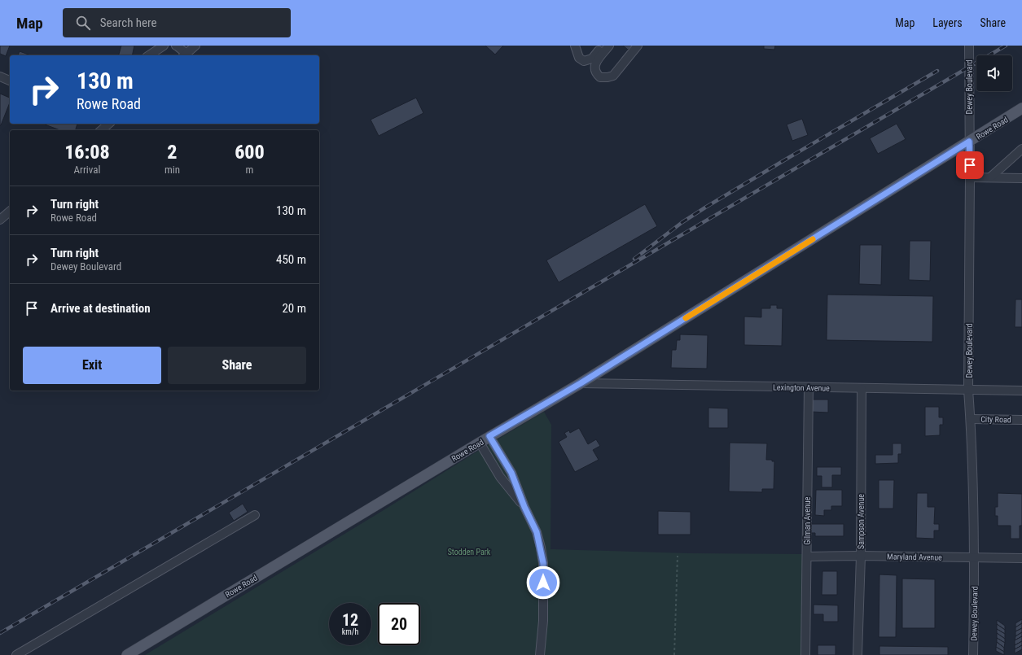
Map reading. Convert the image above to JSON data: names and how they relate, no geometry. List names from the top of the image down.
{
  "streets": {
    "main road": ["Rowe Road"],
    "street": [
      "Dewey Boulevard",
      "Lexington Avenue",
      "City Road",
      "Gilman Avenue",
      "Sampson Avenue",
      "Maryland Avenue"
    ]
  },
  "crossings": [
    ["Dewey Boulevard", "Rowe Road"],
    ["Dewey Boulevard", "Lexington Avenue"],
    ["Dewey Boulevard", "City Road"],
    ["Dewey Boulevard", "Maryland Avenue"],
    ["Rowe Road", "Lexington Avenue"],
    ["Lexington Avenue", "Gilman Avenue"],
    ["Lexington Avenue", "Sampson Avenue"],
    ["Gilman Avenue", "Maryland Avenue"],
    ["Sampson Avenue", "Maryland Avenue"]
  ],
  "parks": ["Stodden Park"],
  "page": {
    "header": "Map",
    "search": "Search here",
    "nav": ["Map", "Layers", "Share"],
    "turn": ["130 m", "Rowe Road"],
    "eta": [
      "16:08",
      "Arrival",
      "2",
      "min",
      "600",
      "m"
    ],
    "list": [
      {
        "name": "Turn right",
        "note": "Rowe Road",
        "value": "130 m"
      },
      {
        "name": "Turn right",
        "note": "Dewey Boulevard",
        "value": "450 m"
      },
      {
        "name": "Arrive at destination",
        "value": "20 m"
      }
    ],
    "buttons": ["Exit", "Share"],
    "speed": "12 km/h",
    "limit": "20"
  }
}
